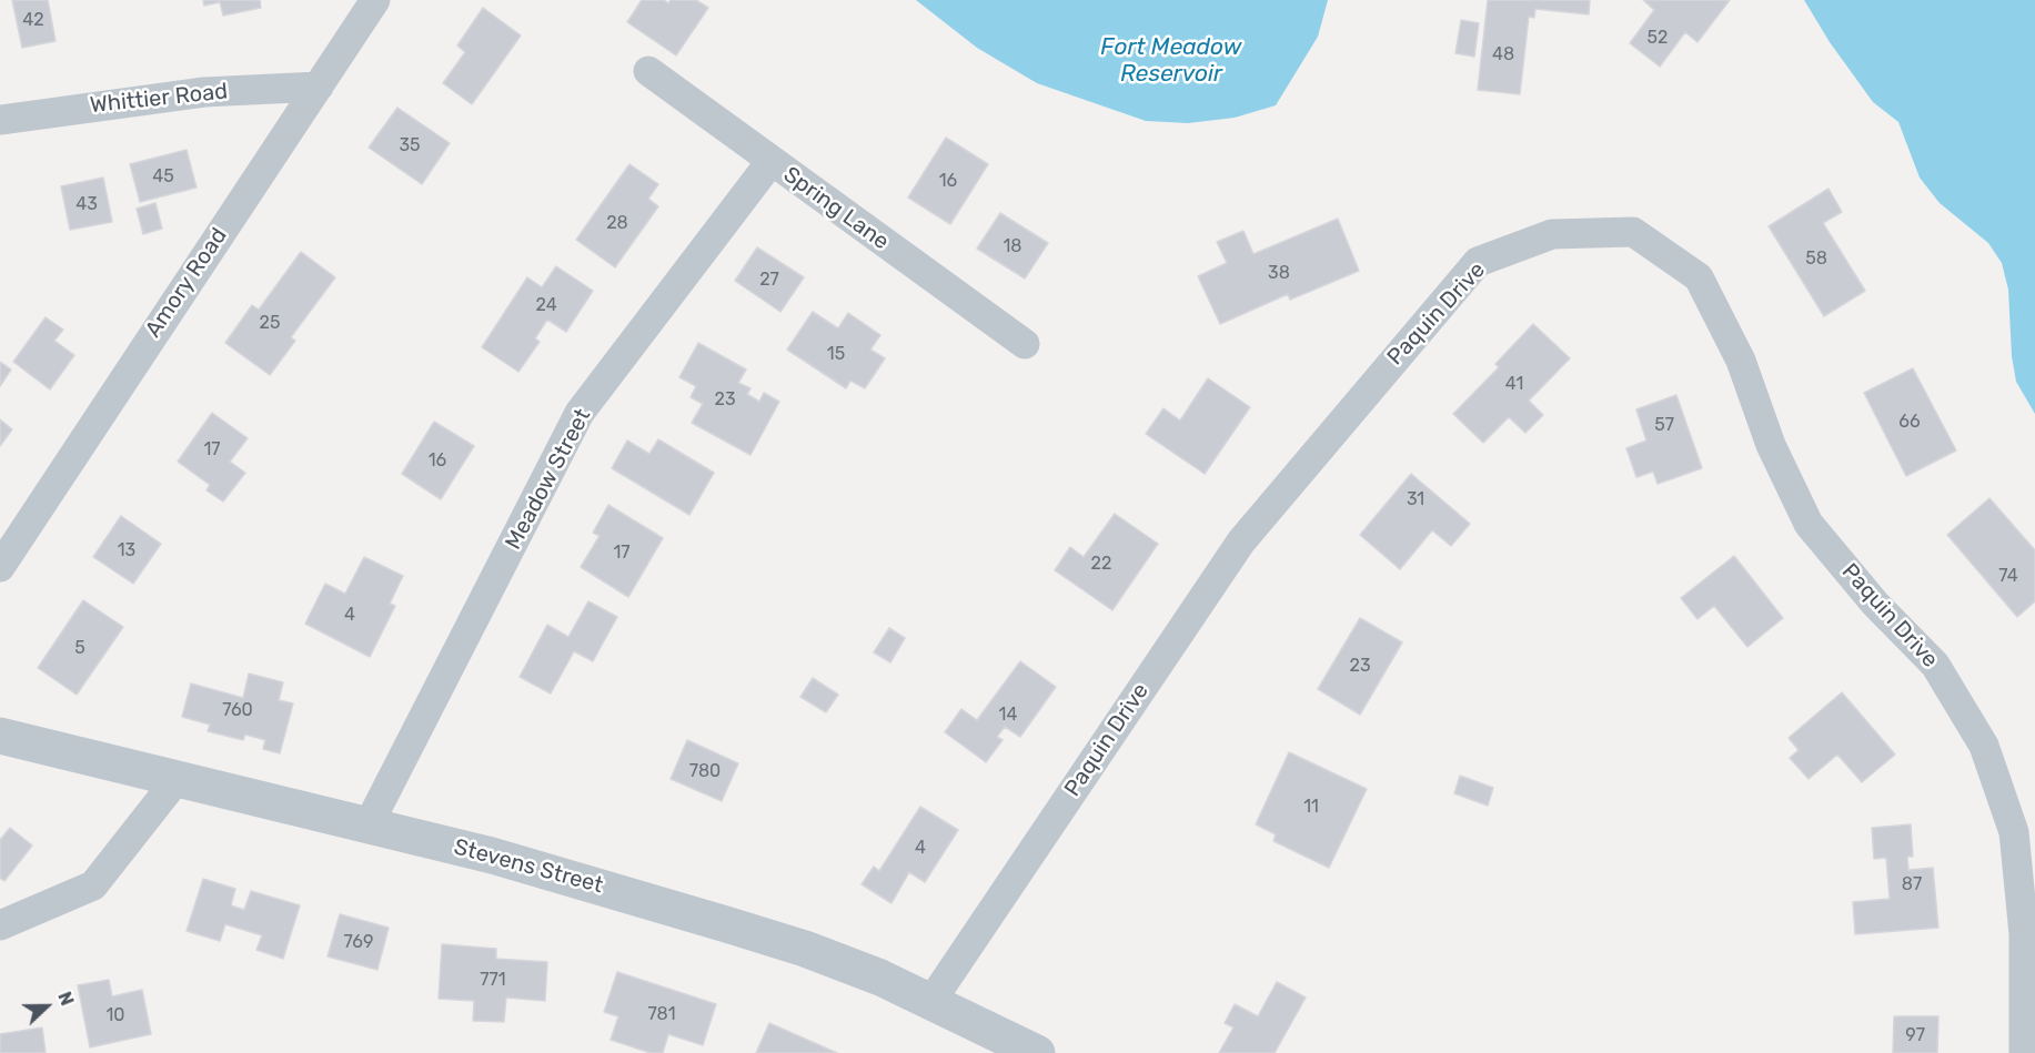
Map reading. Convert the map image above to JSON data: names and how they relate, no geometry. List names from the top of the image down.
{
  "streets": {
    "street": [
      "Whittier Road",
      "Spring Lane",
      "Amory Road",
      "Paquin Drive",
      "Meadow Street",
      "Stevens Street"
    ]
  },
  "crossings": [
    ["Whittier Road", "Amory Road"],
    ["Spring Lane", "Meadow Street"],
    ["Paquin Drive", "Stevens Street"],
    ["Meadow Street", "Stevens Street"]
  ],
  "water": ["Fort Meadow Reservoir"],
  "house_numbers": [
    "42",
    "52",
    "48",
    "35",
    "45",
    "16",
    "43",
    "28",
    "18",
    "58",
    "38",
    "27",
    "24",
    "25",
    "15",
    "41",
    "23",
    "66",
    "57",
    "17",
    "16",
    "31",
    "13",
    "17",
    "22",
    "74",
    "4",
    "5",
    "23",
    "760",
    "14",
    "780",
    "11",
    "4",
    "87",
    "769",
    "771",
    "781",
    "10",
    "97"
  ],
  "north": "right"
}
